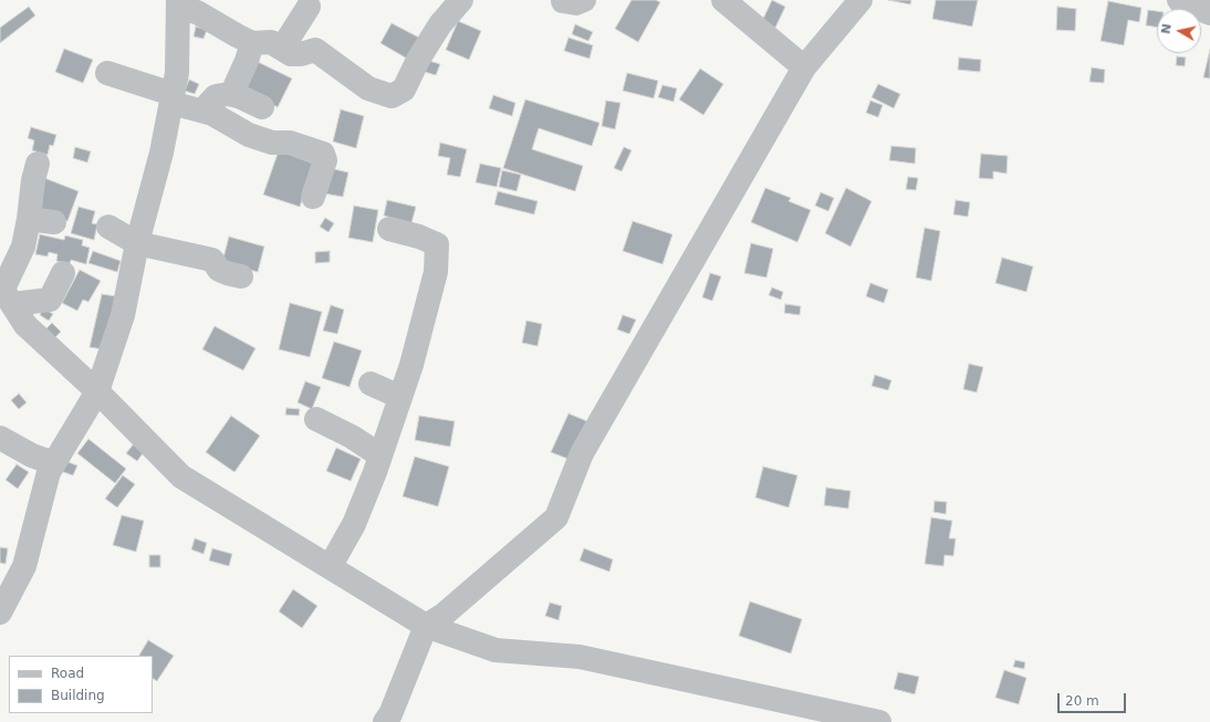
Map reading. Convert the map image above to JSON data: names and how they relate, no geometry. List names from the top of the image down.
{
  "legend": ["Road", "Building"],
  "scale_bar": "20 m",
  "north": "left"
}
